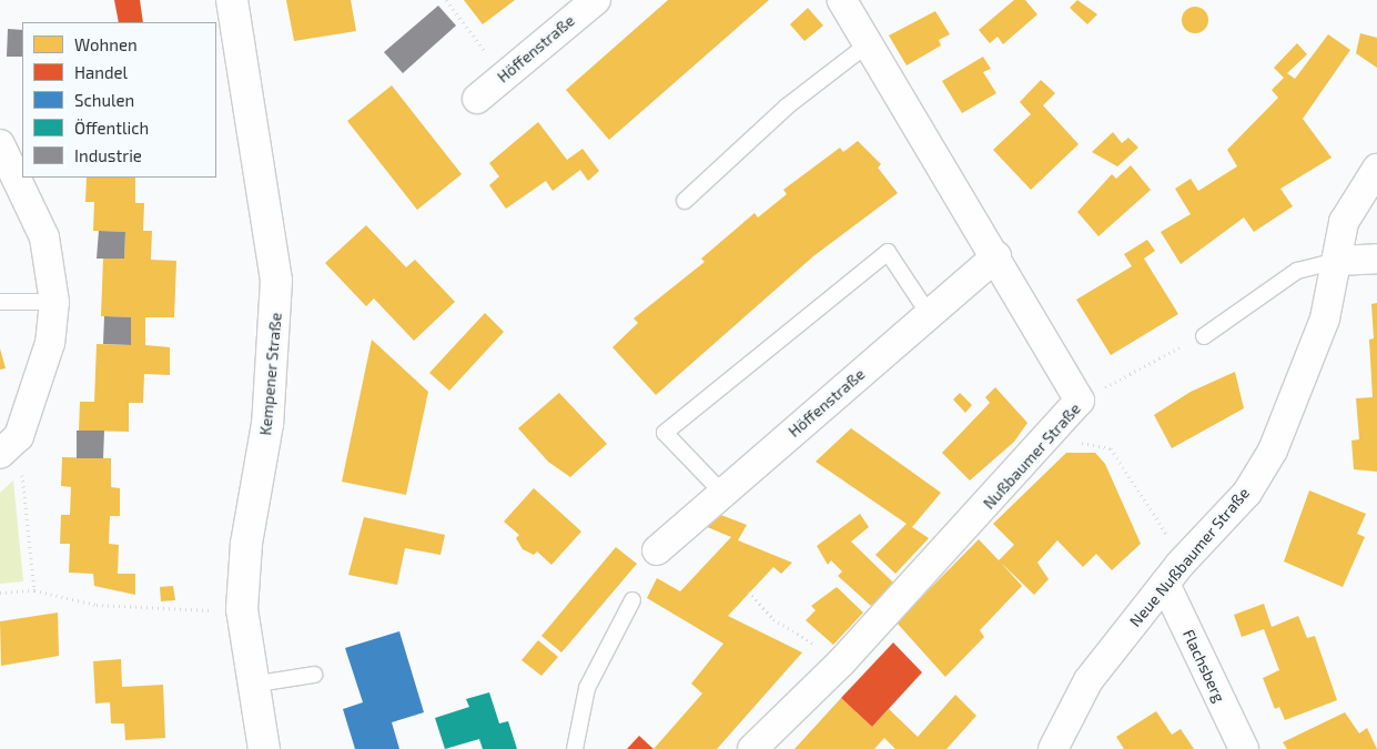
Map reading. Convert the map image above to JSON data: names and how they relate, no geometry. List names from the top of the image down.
{
  "streets": {
    "main road": ["Kempener Straße"],
    "street": [
      "Höffenstraße",
      "Nußbaumer Straße",
      "Neue Nußbaumer Straße",
      "Flachsberg"
    ]
  },
  "crossings": [
    ["Neue Nußbaumer Straße", "Flachsberg"]
  ],
  "legend": [
    "Wohnen",
    "Handel",
    "Schulen",
    "Öffentlich",
    "Industrie"
  ]
}
